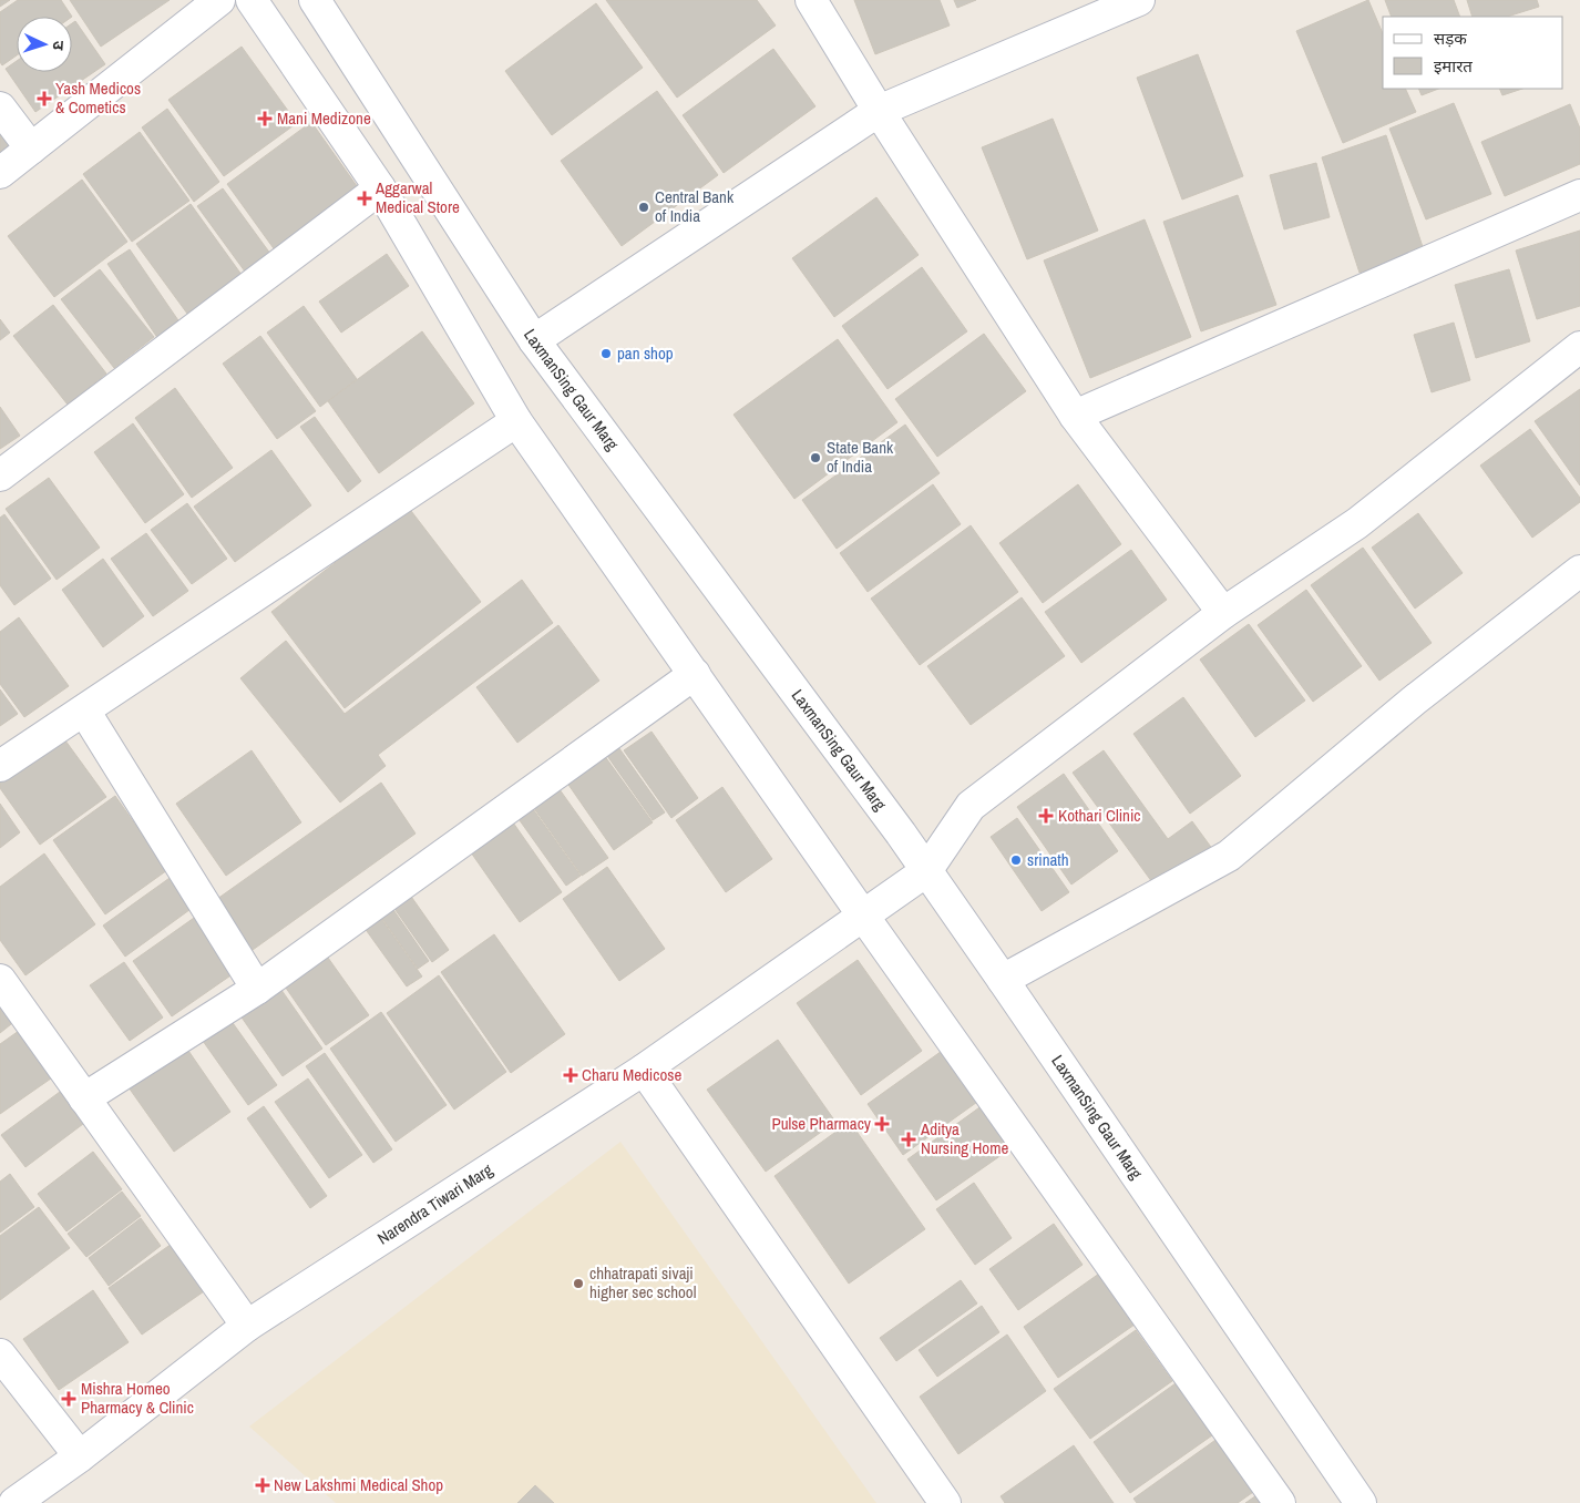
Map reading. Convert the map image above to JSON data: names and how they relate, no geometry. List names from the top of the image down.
{
  "streets": {
    "street": ["LaxmanSing Gaur Marg", "Narendra Tiwari Marg"]
  },
  "crossings": [
    ["LaxmanSing Gaur Marg", "Narendra Tiwari Marg"]
  ],
  "places": {
    "health": [
      "Yash Medicos & Cometics",
      "Mani Medizone",
      "Aggarwal Medical Store",
      "Kothari Clinic",
      "Charu Medicose",
      "Pulse Pharmacy",
      "Aditya Nursing Home",
      "Mishra Homeo Pharmacy & Clinic",
      "New Lakshmi Medical Shop"
    ],
    "other": [
      "Central Bank of India",
      "pan shop",
      "State Bank of India",
      "srinath",
      "chhatrapati sivaji higher sec school"
    ]
  },
  "legend": ["सड़क", "इमारत"],
  "north": "right"
}
